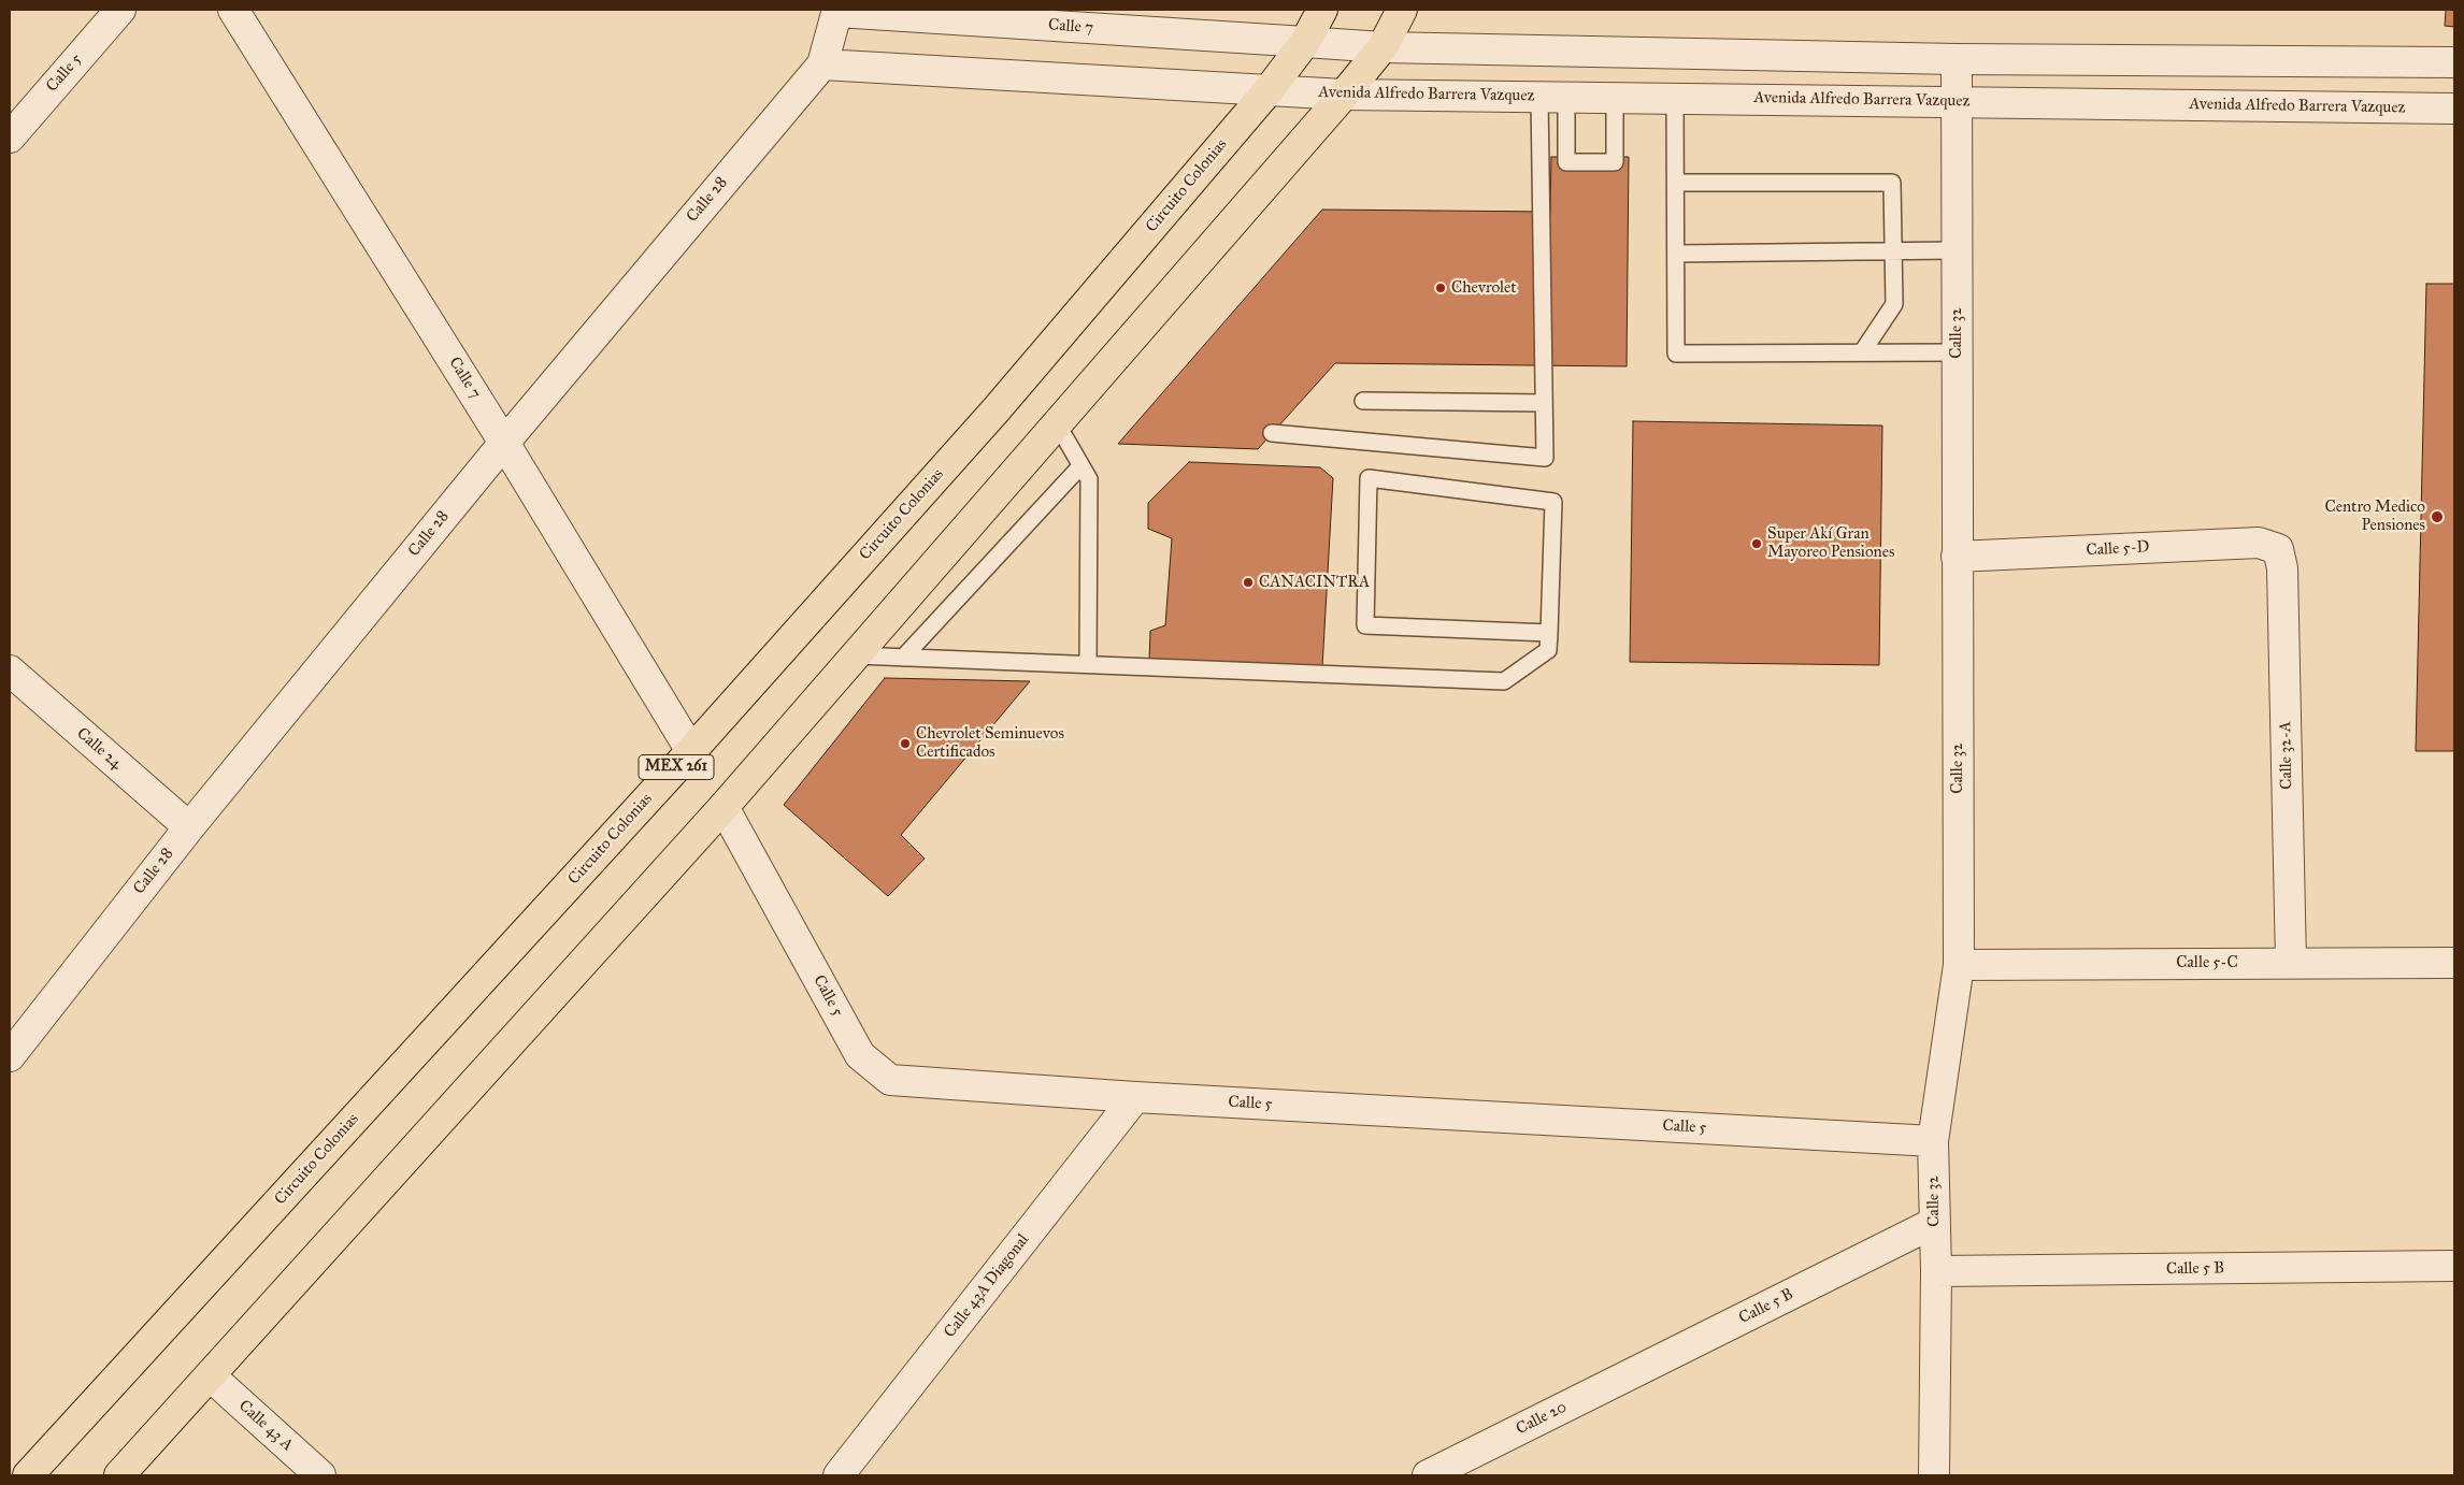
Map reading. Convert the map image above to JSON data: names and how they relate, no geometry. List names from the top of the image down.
{
  "streets": {
    "main road": ["Circuito Colonias", "MEX 261"],
    "street": [
      "Calle 7",
      "Calle 5",
      "Avenida Alfredo Barrera Vazquez",
      "Calle 28",
      "Calle 32",
      "Calle 5-D",
      "Calle 24",
      "Calle 32-A",
      "Calle 5-C",
      "Calle 5 B",
      "Calle 43A Diagonal",
      "Calle 20",
      "Calle 43 A"
    ]
  },
  "crossings": [
    ["Calle 7", "Circuito Colonias"],
    ["Calle 7", "Calle 28"],
    ["Calle 7", "MEX 261"],
    ["Calle 5", "Calle 32"],
    ["Calle 5", "Calle 43A Diagonal"],
    ["Avenida Alfredo Barrera Vazquez", "Circuito Colonias"],
    ["Avenida Alfredo Barrera Vazquez", "Calle 32"],
    ["Circuito Colonias", "MEX 261"],
    ["Calle 28", "Calle 24"],
    ["Calle 32", "Calle 5-D"],
    ["Calle 32", "Calle 5-C"],
    ["Calle 32", "Calle 5 B"],
    ["Calle 5-D", "Calle 32-A"],
    ["Calle 32-A", "Calle 5-C"],
    ["Calle 5 B", "Calle 20"]
  ],
  "places": [
    "Chevrolet",
    "Centro Medico Pensiones",
    "Super Akí Gran Mayoreo Pensiones",
    "CANACINTRA",
    "Chevrolet Seminuevos Certificados"
  ]
}
